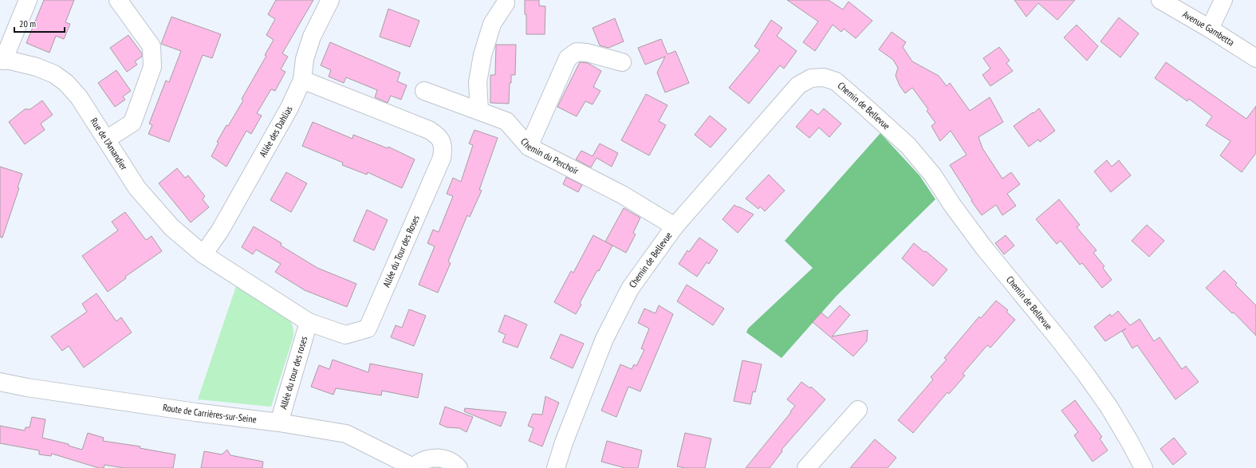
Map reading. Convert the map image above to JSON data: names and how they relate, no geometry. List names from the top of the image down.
{
  "streets": {
    "street": [
      "Avenue Gambetta",
      "Chemin de Bellevue",
      "Allée des Dahlias",
      "Rue de l'Amandier",
      "Chemin du Perchoir",
      "Allée du Tour des Roses",
      "Allée du tour des roses",
      "Route de Carrières-sur-Seine"
    ]
  },
  "crossings": [
    ["Chemin de Bellevue", "Chemin du Perchoir"],
    ["Allée des Dahlias", "Rue de l'Amandier"],
    ["Allée des Dahlias", "Allée du Tour des Roses"],
    ["Rue de l'Amandier", "Allée du Tour des Roses"],
    ["Allée du Tour des Roses", "Allée du tour des roses"],
    ["Allée du tour des roses", "Route de Carrières-sur-Seine"]
  ],
  "scale_bar": "20 m"
}
